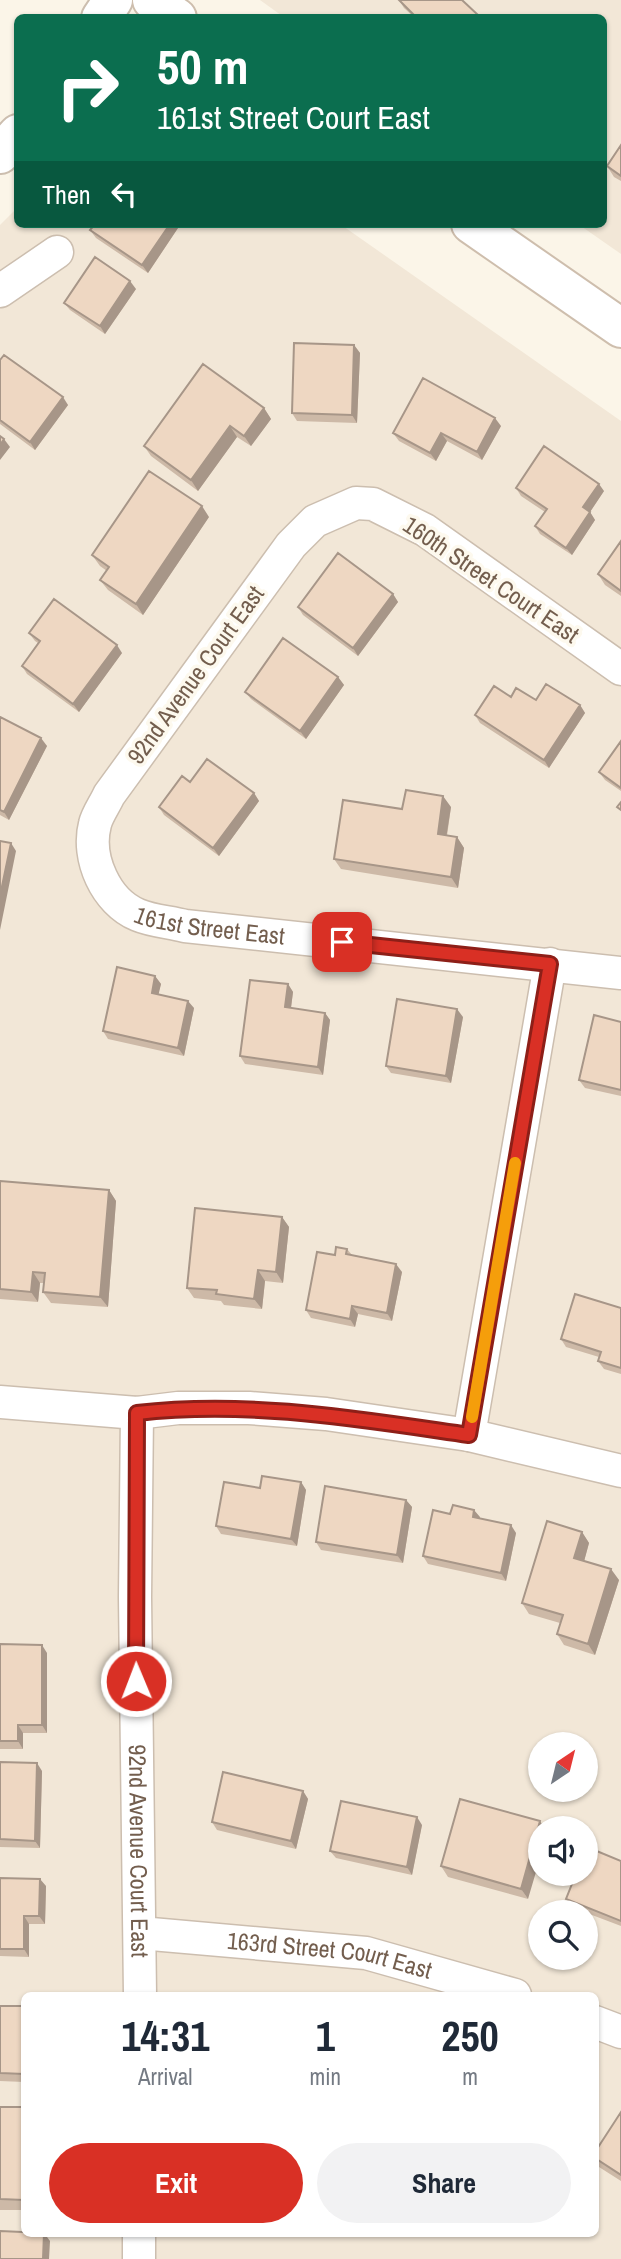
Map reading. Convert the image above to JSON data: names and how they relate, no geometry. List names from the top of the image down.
{
  "streets": {
    "street": [
      "160th Street Court East",
      "92nd Avenue Court East",
      "161st Street East",
      "163rd Street Court East"
    ]
  },
  "crossings": [
    ["160th Street Court East", "92nd Avenue Court East"],
    ["92nd Avenue Court East", "161st Street East"],
    ["92nd Avenue Court East", "163rd Street Court East"]
  ],
  "north": "top right",
  "page": {
    "turn": ["50 m", "161st Street Court East"],
    "then": "Then",
    "eta": [
      "14:31",
      "Arrival",
      "1",
      "min",
      "250",
      "m"
    ],
    "buttons": ["Exit", "Share"]
  }
}
